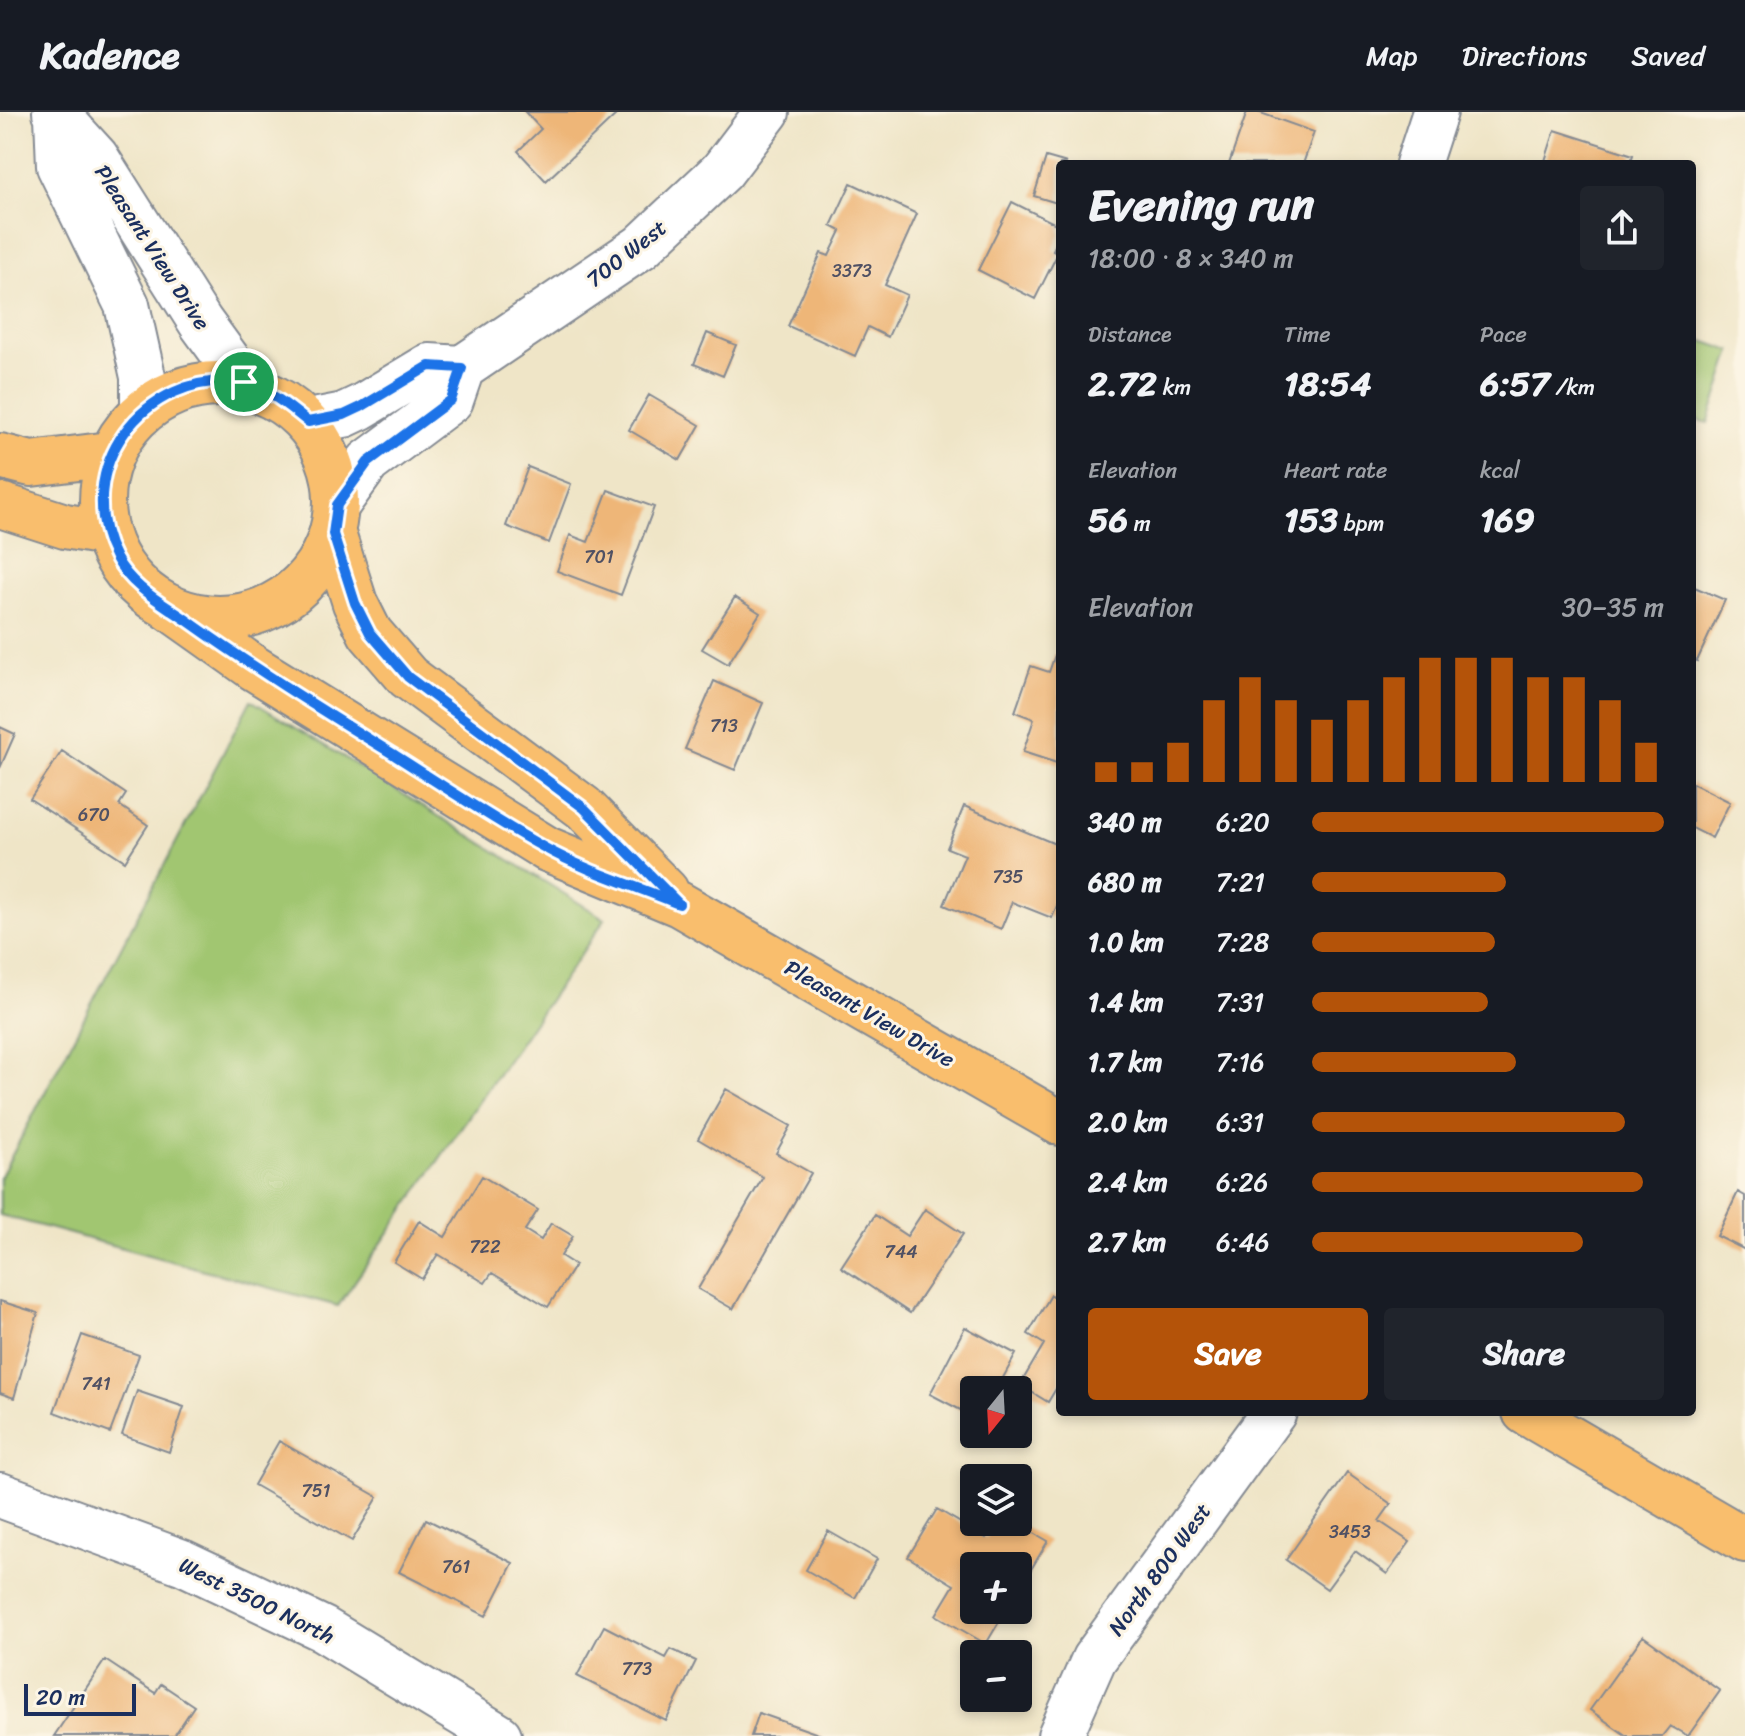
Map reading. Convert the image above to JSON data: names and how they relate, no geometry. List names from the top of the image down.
{
  "streets": {
    "main road": ["Pleasant View Drive"],
    "street": ["700 West", "North 800 West", "West 3500 North"]
  },
  "house_numbers": [
    "3373",
    "701",
    "713",
    "670",
    "735",
    "722",
    "744",
    "741",
    "751",
    "3453",
    "761",
    "773"
  ],
  "scale_bar": "20 m",
  "north": "bottom",
  "page": {
    "header": "Kadence",
    "nav": ["Map", "Directions", "Saved"],
    "heading": ["Evening run", "18:00 · 8 × 340 m"],
    "stats": [
      ["Distance", "2.72 km"],
      ["Time", "18:54"],
      ["Pace", "6:57 /km"],
      ["Elevation", "56 m"],
      ["Heart rate", "153 bpm"],
      ["kcal", "169"]
    ],
    "chart": ["Elevation", "30–35 m"],
    "list": [
      {
        "name": "340 m",
        "note": "6:20"
      },
      {
        "name": "680 m",
        "note": "7:21"
      },
      {
        "name": "1.0 km",
        "note": "7:28"
      },
      {
        "name": "1.4 km",
        "note": "7:31"
      },
      {
        "name": "1.7 km",
        "note": "7:16"
      },
      {
        "name": "2.0 km",
        "note": "6:31"
      },
      {
        "name": "2.4 km",
        "note": "6:26"
      },
      {
        "name": "2.7 km",
        "note": "6:46"
      }
    ],
    "buttons": ["Save", "Share"],
    "map_buttons": ["+", "−"],
    "scale": "20 m"
  }
}
